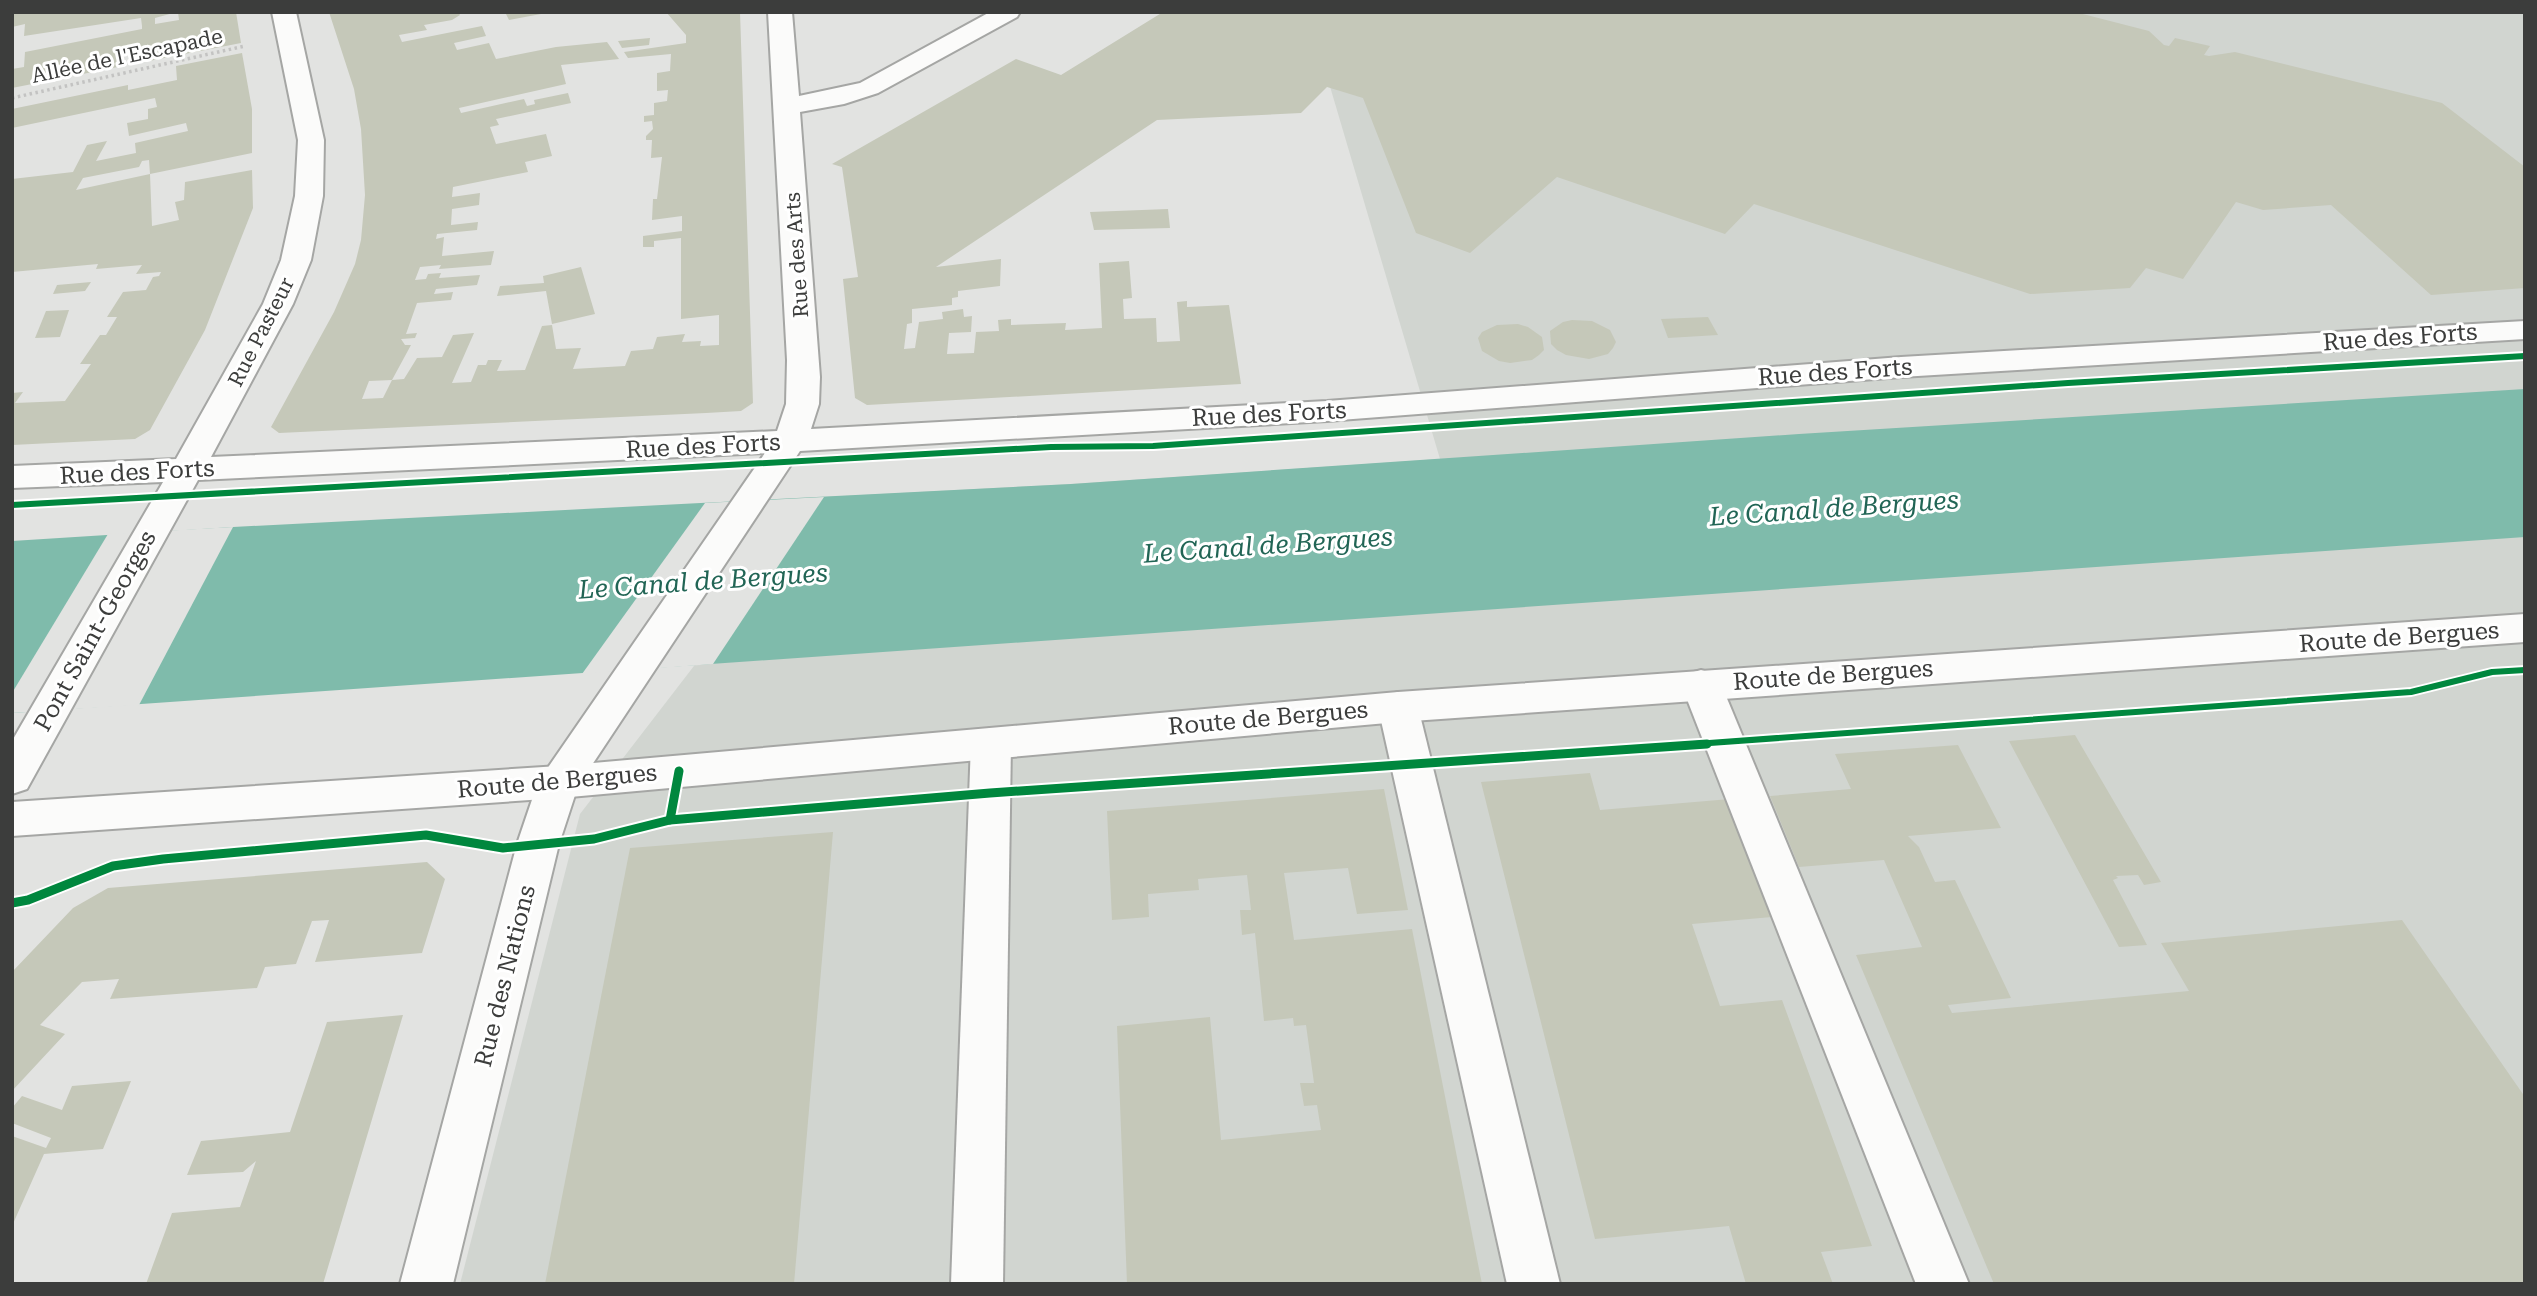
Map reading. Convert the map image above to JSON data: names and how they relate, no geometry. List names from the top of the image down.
{
  "streets": {
    "street": [
      "Rue des Arts",
      "Rue Pasteur",
      "Rue des Forts",
      "Pont Saint-Georges",
      "Route de Bergues",
      "Rue des Nations"
    ],
    "path": ["Allée de l'Escapade"]
  },
  "crossings": [
    ["Allée de l'Escapade", "Rue Pasteur"],
    ["Rue des Arts", "Rue des Forts"],
    ["Rue des Arts", "Rue des Nations"],
    ["Rue Pasteur", "Rue des Forts"],
    ["Rue Pasteur", "Pont Saint-Georges"],
    ["Route de Bergues", "Rue des Nations"]
  ],
  "water": ["Le Canal de Bergues"]
}
